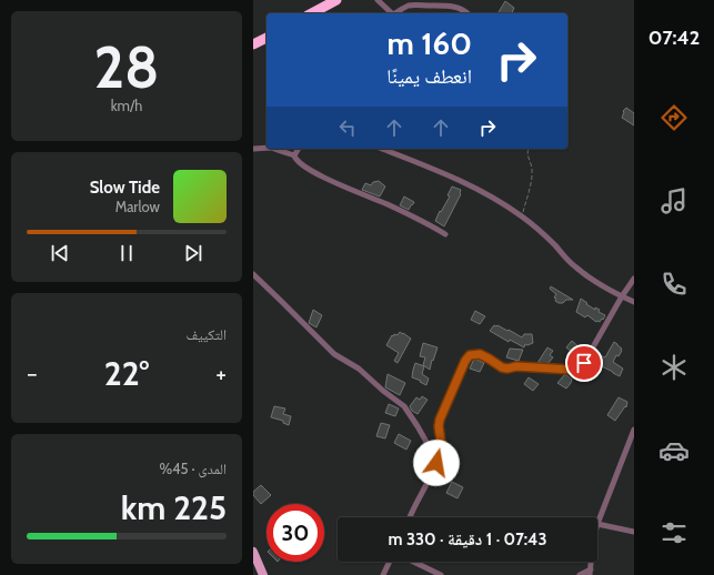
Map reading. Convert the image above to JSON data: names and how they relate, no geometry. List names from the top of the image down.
{
  "page": {
    "tabs": "07:42",
    "tile": [
      ["28", "km/h"],
      "التكييف",
      ["المدى · 45%", "225 km"]
    ],
    "turn": ["160 m", "انعطف يمينًا"],
    "song": ["Slow Tide", "Marlow"],
    "heat": ["−", "22°", "+"],
    "limit": "30",
    "trip": "07:43 · 1 دقيقة · 330 m"
  }
}
